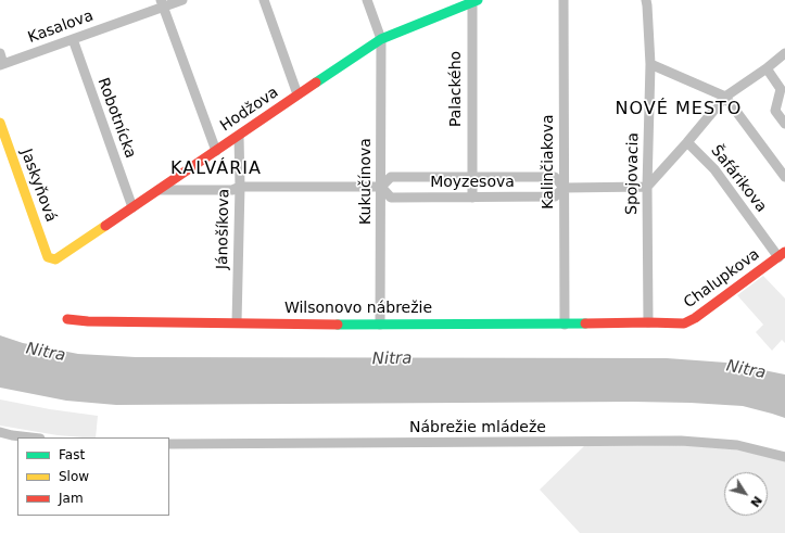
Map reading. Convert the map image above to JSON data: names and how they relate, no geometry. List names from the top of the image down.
{
  "streets": {
    "street": [
      "Kasalova",
      "Palackého",
      "Hodžova",
      "Robotnícka",
      "Kalinčiakova",
      "Spojovacia",
      "Šafárikova",
      "Kukučínova",
      "Moyzesova",
      "Jaskyňová",
      "Jánošíkova",
      "Chalupkova",
      "Wilsonovo nábrežie",
      "Nábrežie mládeže"
    ]
  },
  "crossings": [
    ["Kasalova", "Robotnícka"],
    ["Palackého", "Hodžova"],
    ["Palackého", "Moyzesova"],
    ["Hodžova", "Robotnícka"],
    ["Hodžova", "Kukučínova"],
    ["Hodžova", "Moyzesova"],
    ["Hodžova", "Jaskyňová"],
    ["Hodžova", "Jánošíkova"],
    ["Kalinčiakova", "Moyzesova"],
    ["Kalinčiakova", "Wilsonovo nábrežie"],
    ["Spojovacia", "Moyzesova"],
    ["Spojovacia", "Chalupkova"],
    ["Spojovacia", "Wilsonovo nábrežie"],
    ["Šafárikova", "Chalupkova"],
    ["Kukučínova", "Moyzesova"],
    ["Kukučínova", "Wilsonovo nábrežie"],
    ["Moyzesova", "Jánošíkova"],
    ["Jánošíkova", "Wilsonovo nábrežie"],
    ["Chalupkova", "Wilsonovo nábrežie"]
  ],
  "districts": ["NOVÉ MESTO", "KALVÁRIA"],
  "water": ["Nitra"],
  "legend": ["Fast", "Slow", "Jam"],
  "north": "bottom right"
}
